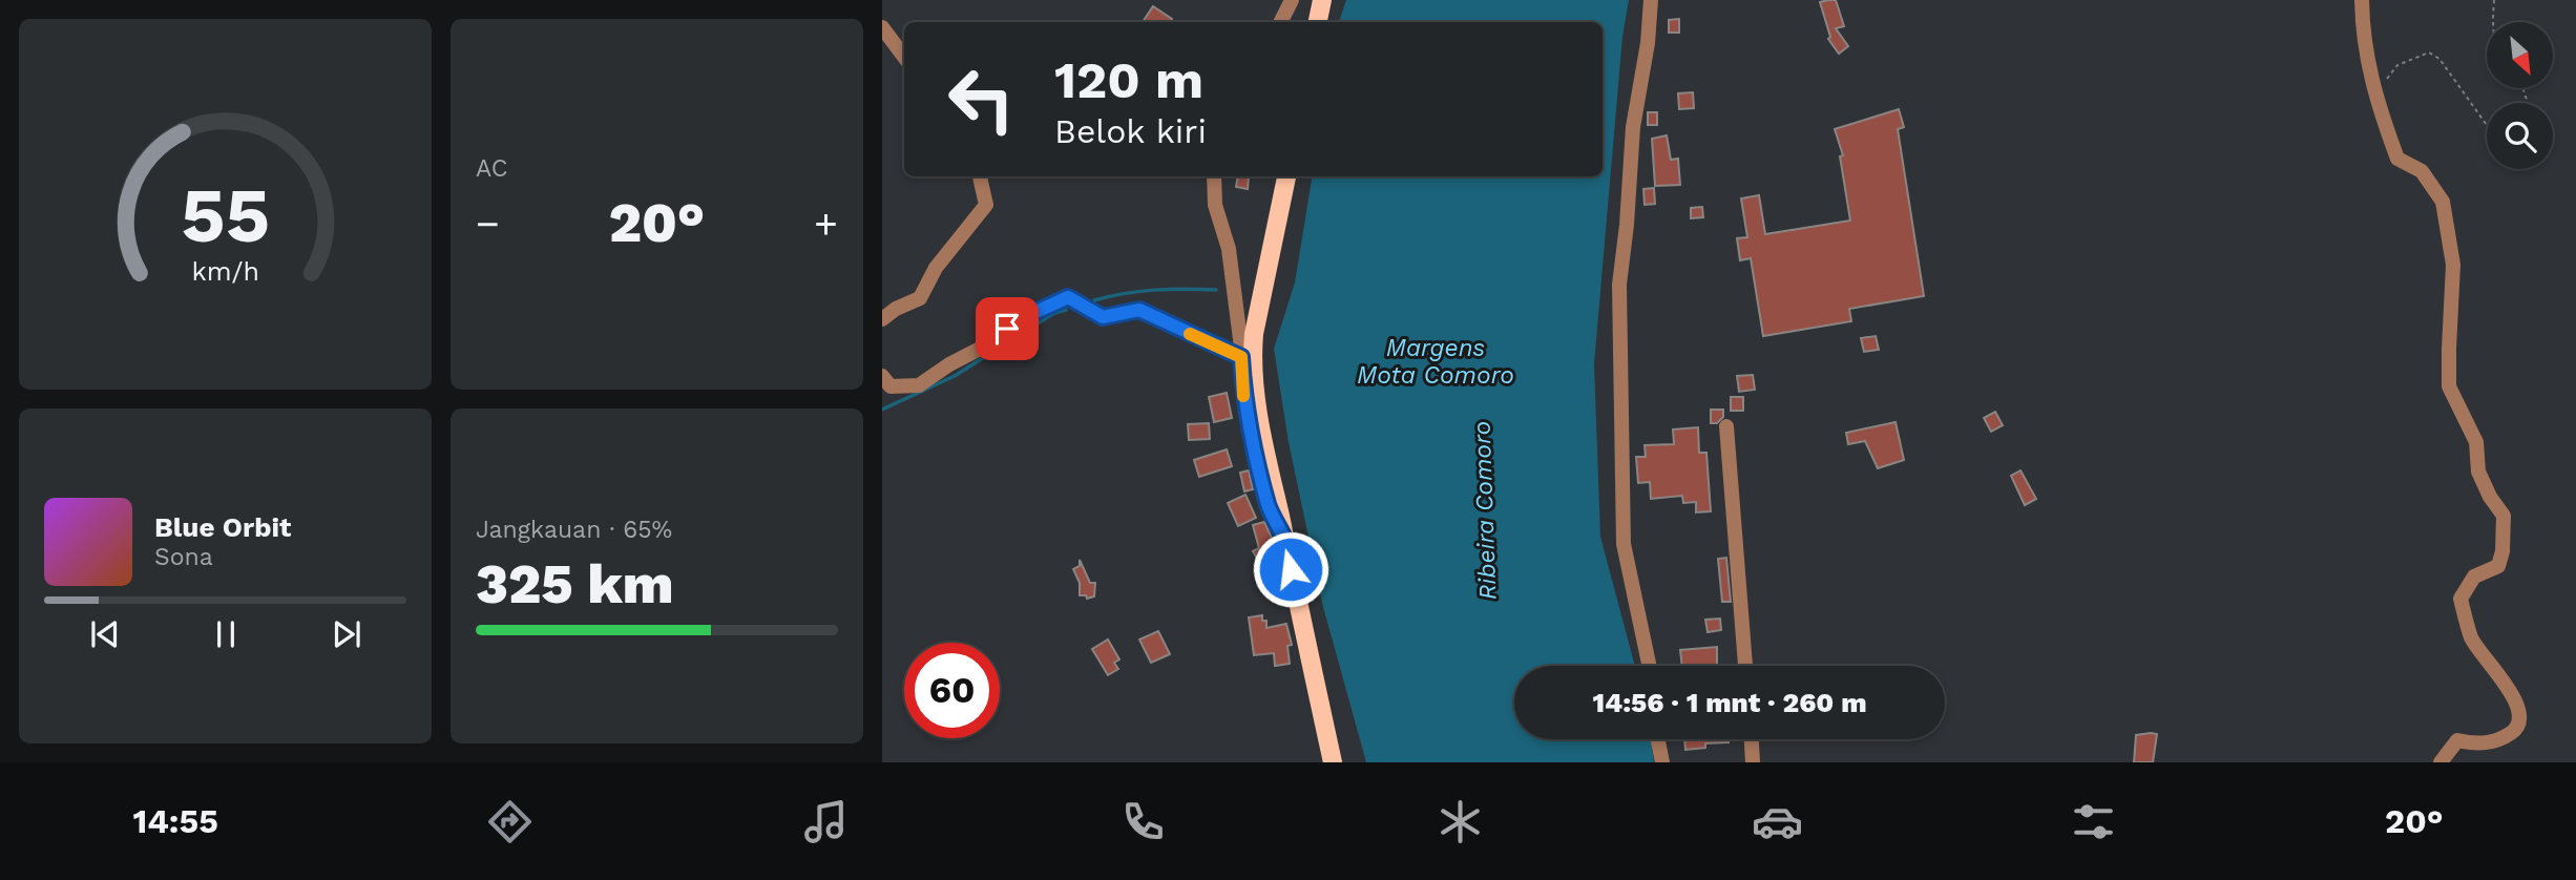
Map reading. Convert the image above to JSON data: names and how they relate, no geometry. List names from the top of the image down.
{
  "water": ["Margens Mota Comoro", "Ribeira Comoro"],
  "north": "bottom right",
  "page": {
    "tile": [
      "AC",
      ["Jangkauan · 65%", "325 km"]
    ],
    "turn": ["120 m", "Belok kiri"],
    "heat": ["−", "20°", "+"],
    "song": ["Blue Orbit", "Sona"],
    "limit": "60",
    "trip": "14:56 · 1 mnt · 260 m",
    "tabs": ["14:55", "20°"],
    "gauge": ["55", "km/h"]
  }
}
